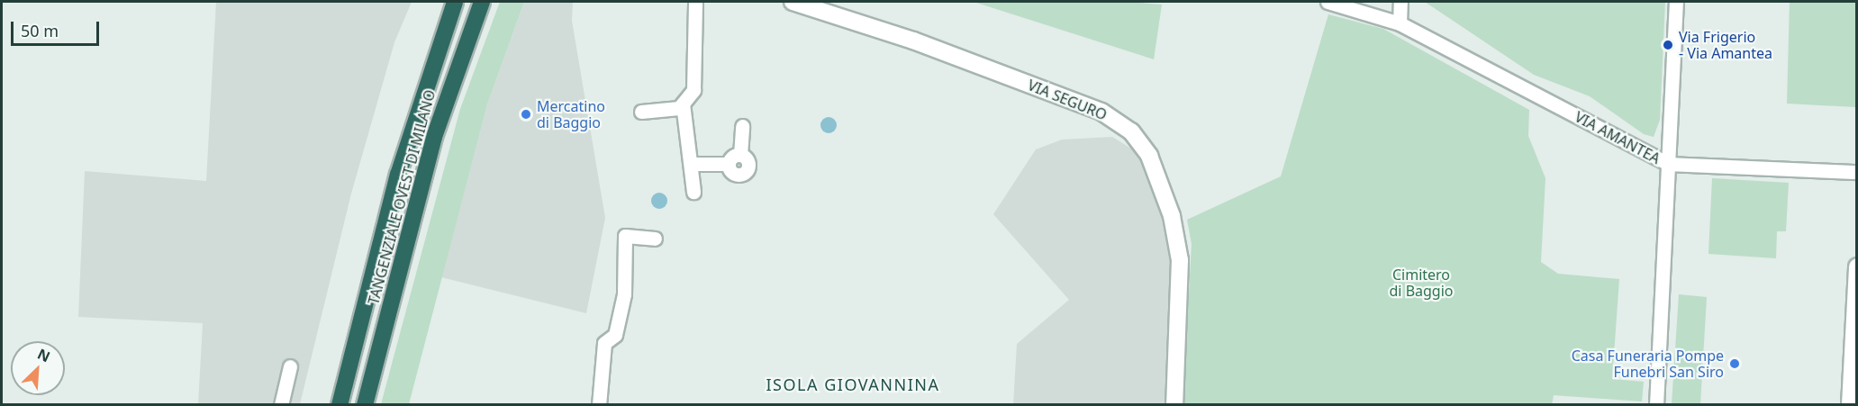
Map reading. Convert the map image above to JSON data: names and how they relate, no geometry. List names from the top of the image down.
{
  "streets": {
    "highway": ["TANGENZIALE OVEST DI MILANO"],
    "street": ["VIA SEGURO", "VIA AMANTEA"]
  },
  "districts": ["ISOLA GIOVANNINA"],
  "parks": ["Cimitero di Baggio"],
  "places": ["Via Frigerio - Via Amantea", "Mercatino di Baggio", "Casa Funeraria Pompe Funebri San Siro"],
  "scale_bar": "50 m",
  "north": "top right"
}
